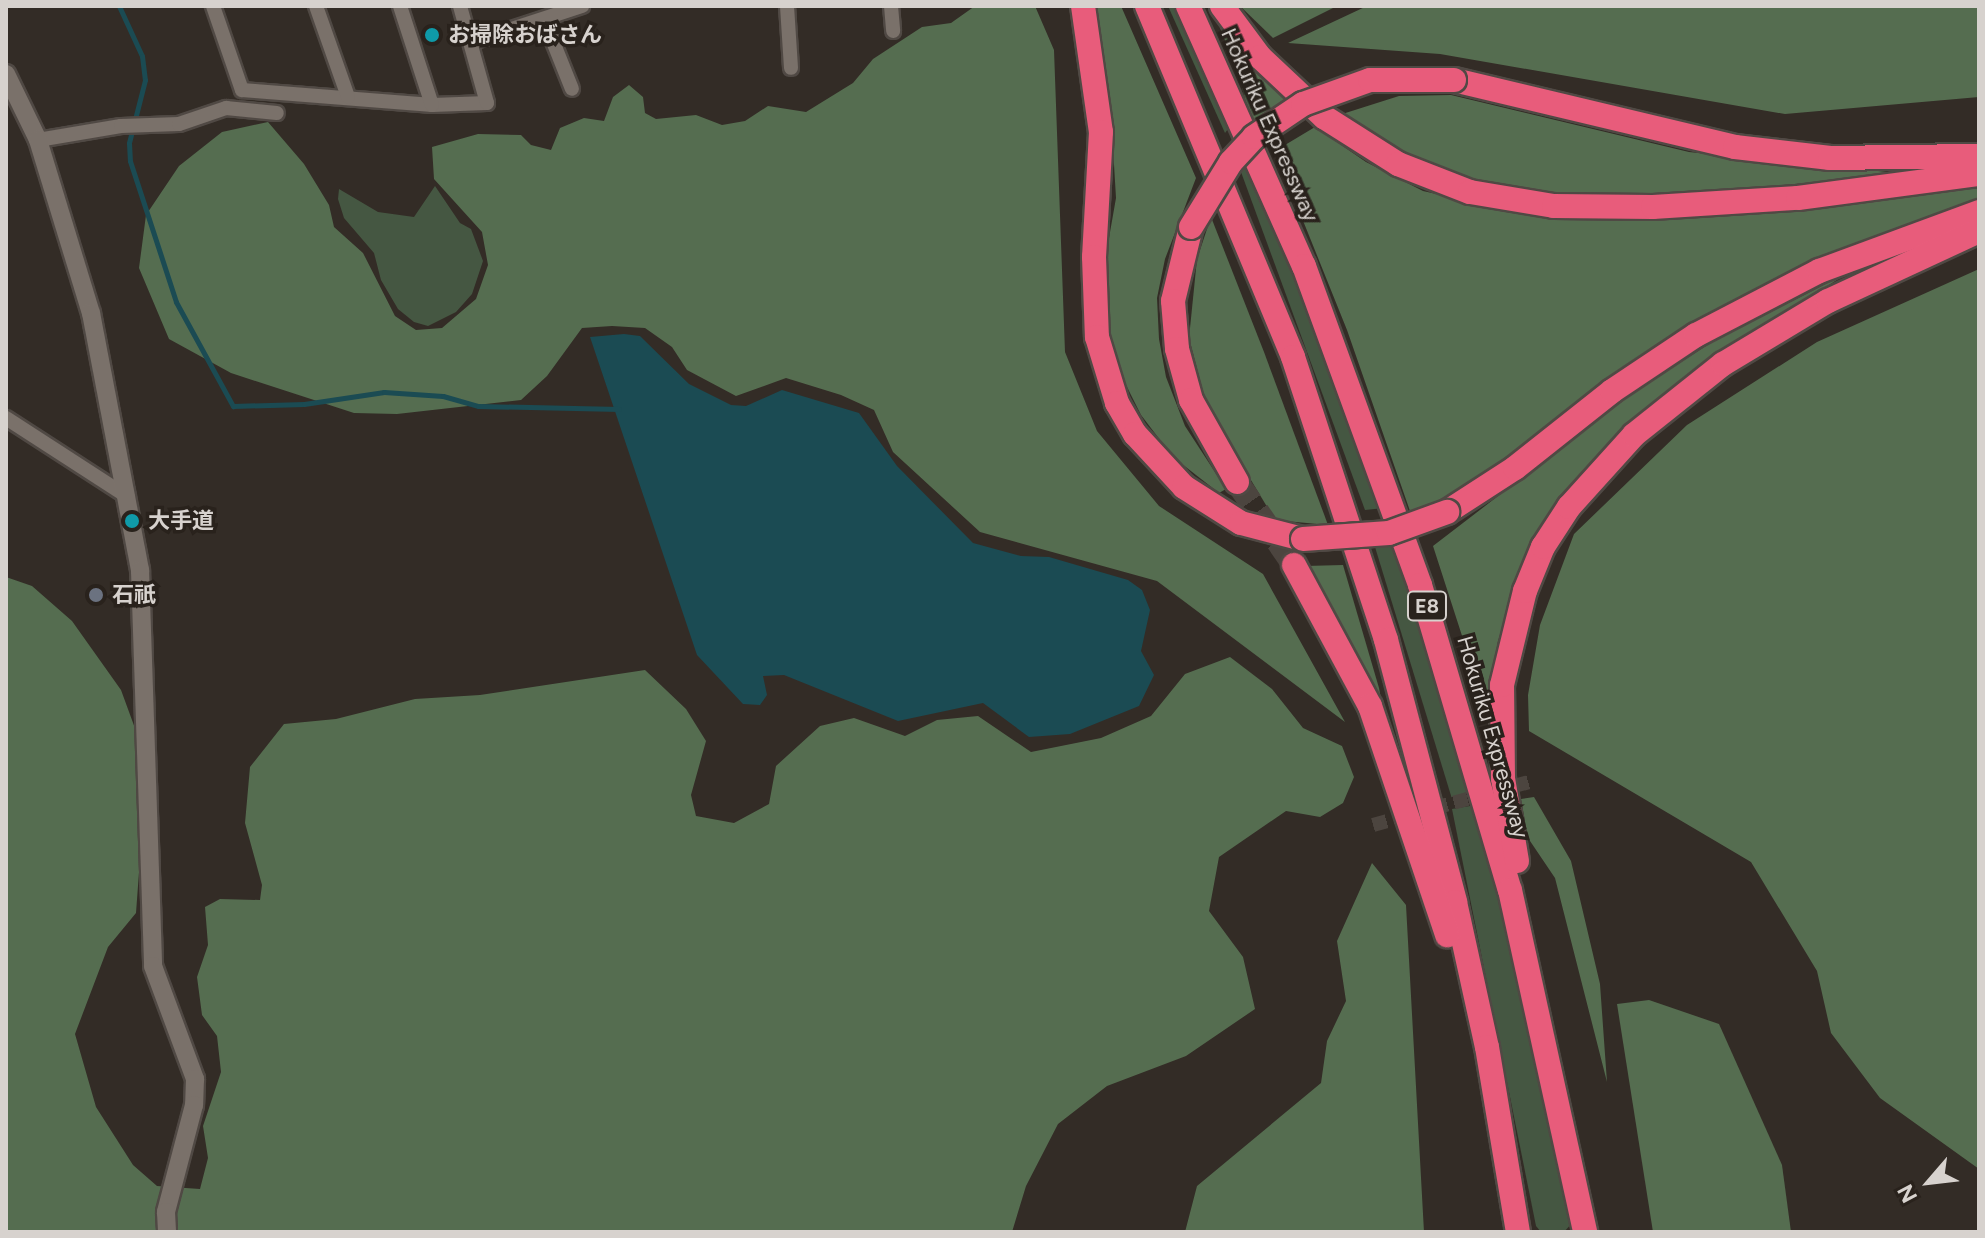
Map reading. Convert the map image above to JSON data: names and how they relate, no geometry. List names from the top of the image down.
{
  "streets": {
    "highway": ["Hokuriku Expressway", "E8"]
  },
  "places": ["お掃除おばさん", "大手道", "石祇"],
  "north": "bottom left"
}
